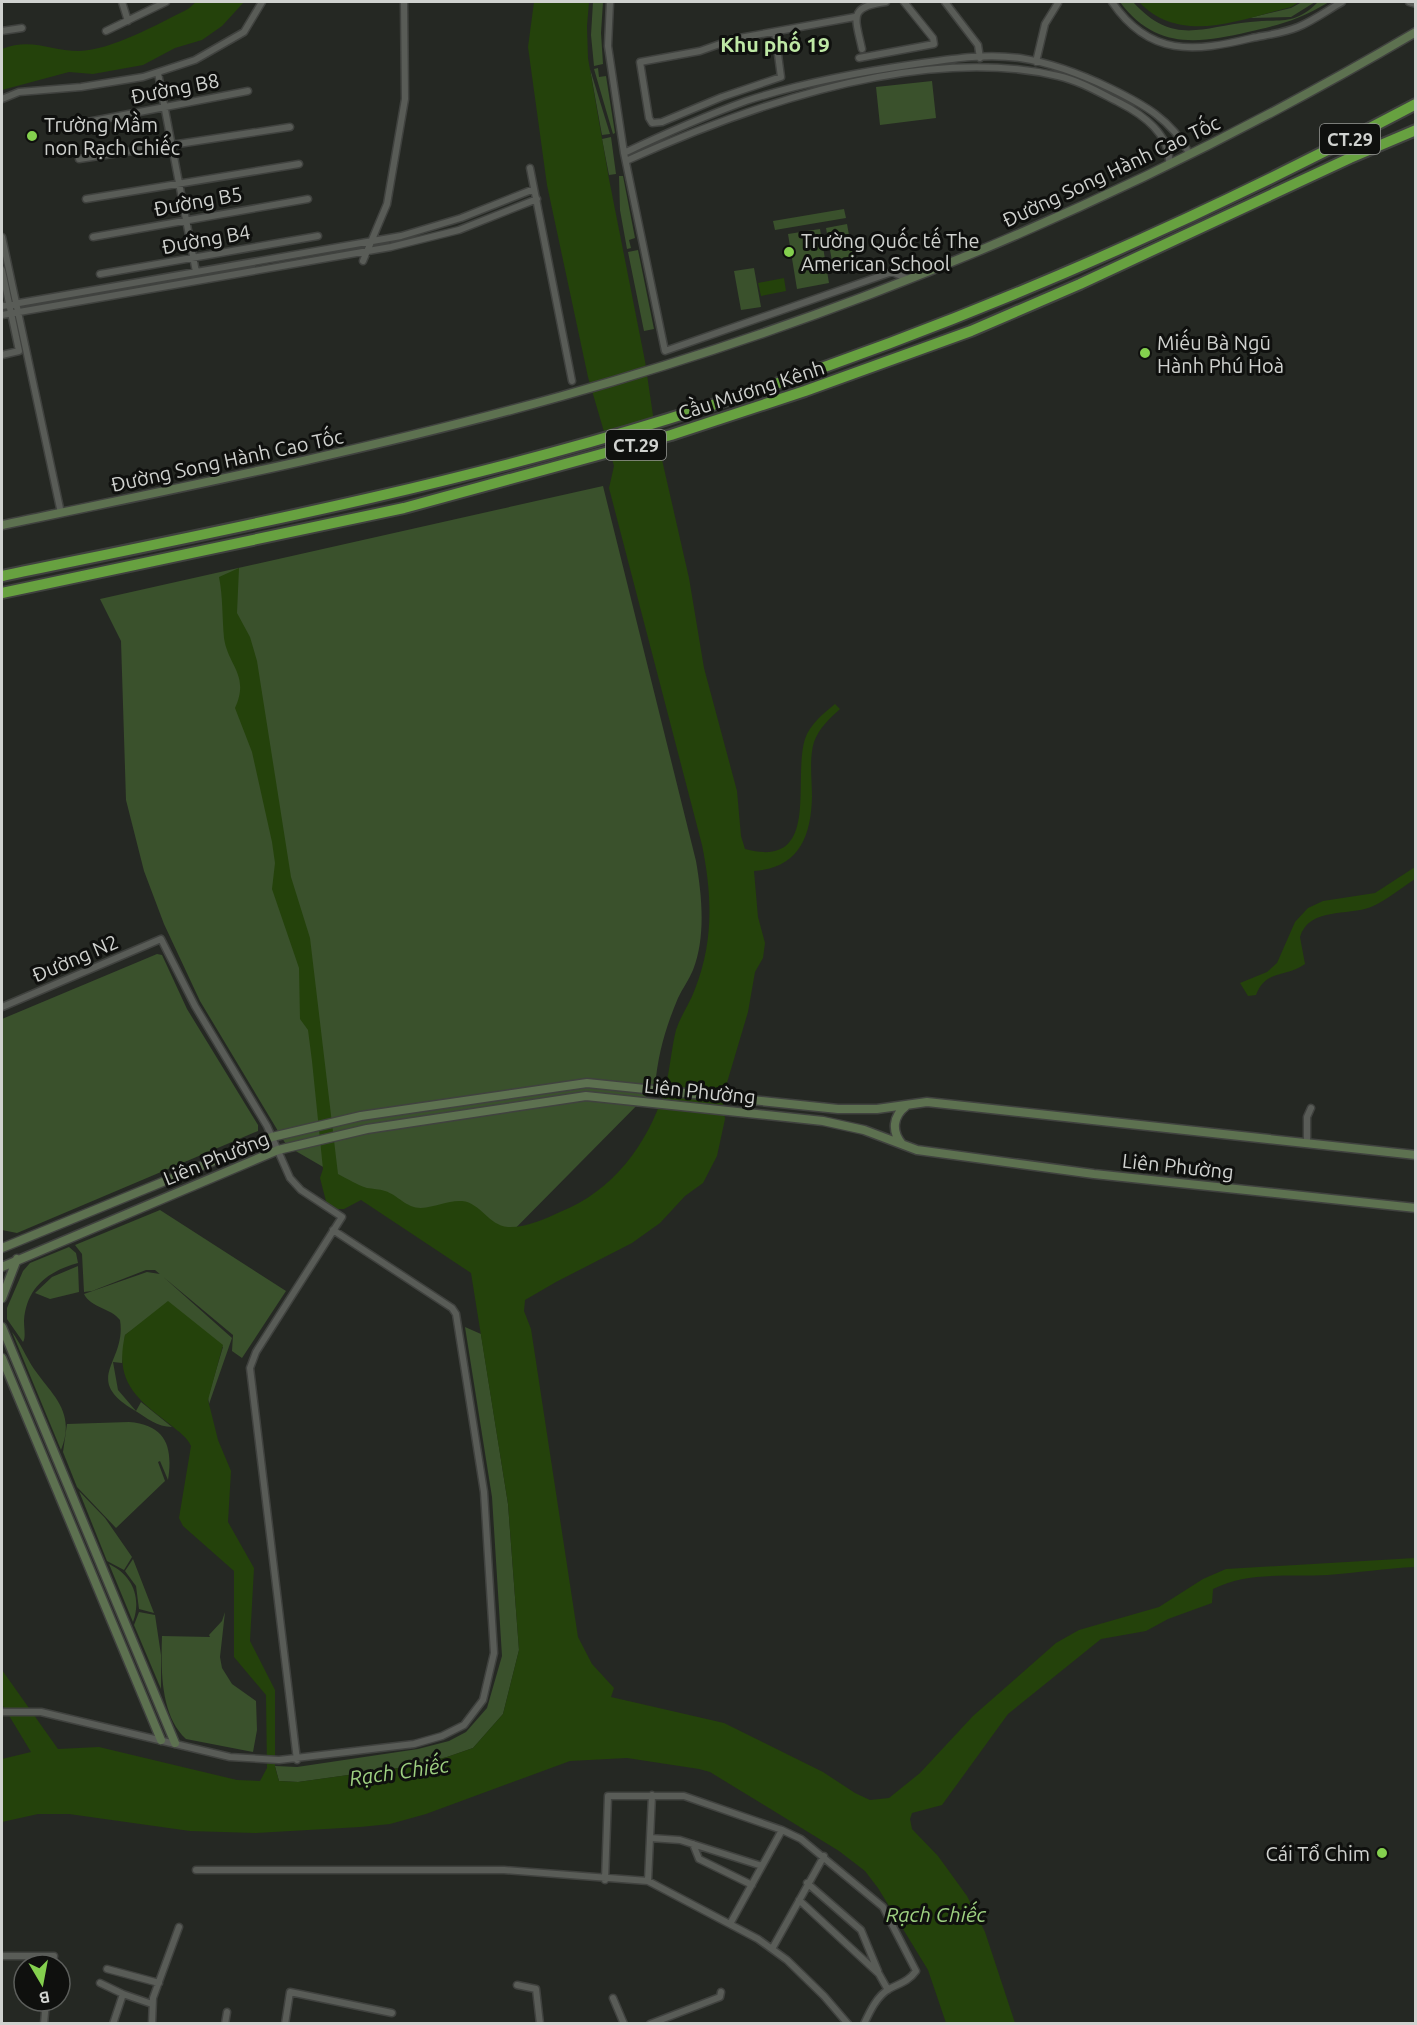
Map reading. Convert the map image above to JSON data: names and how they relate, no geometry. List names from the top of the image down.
{
  "streets": {
    "highway": ["CT.29", "Cầu Mương Kênh"],
    "street": [
      "Đường B8",
      "Đường Song Hành Cao Tốc",
      "Đường B5",
      "Đường B4",
      "Đường N2",
      "Liên Phường"
    ]
  },
  "crossings": [
    ["Đường N2", "Liên Phường"]
  ],
  "districts": ["Khu phố 19"],
  "water": ["Rạch Chiếc"],
  "places": [
    "Trường Mầm non Rạch Chiếc",
    "Trường Quốc tế The American School",
    "Miếu Bà Ngũ Hành Phú Hoà",
    "Cái Tổ Chim"
  ],
  "north": "bottom"
}
